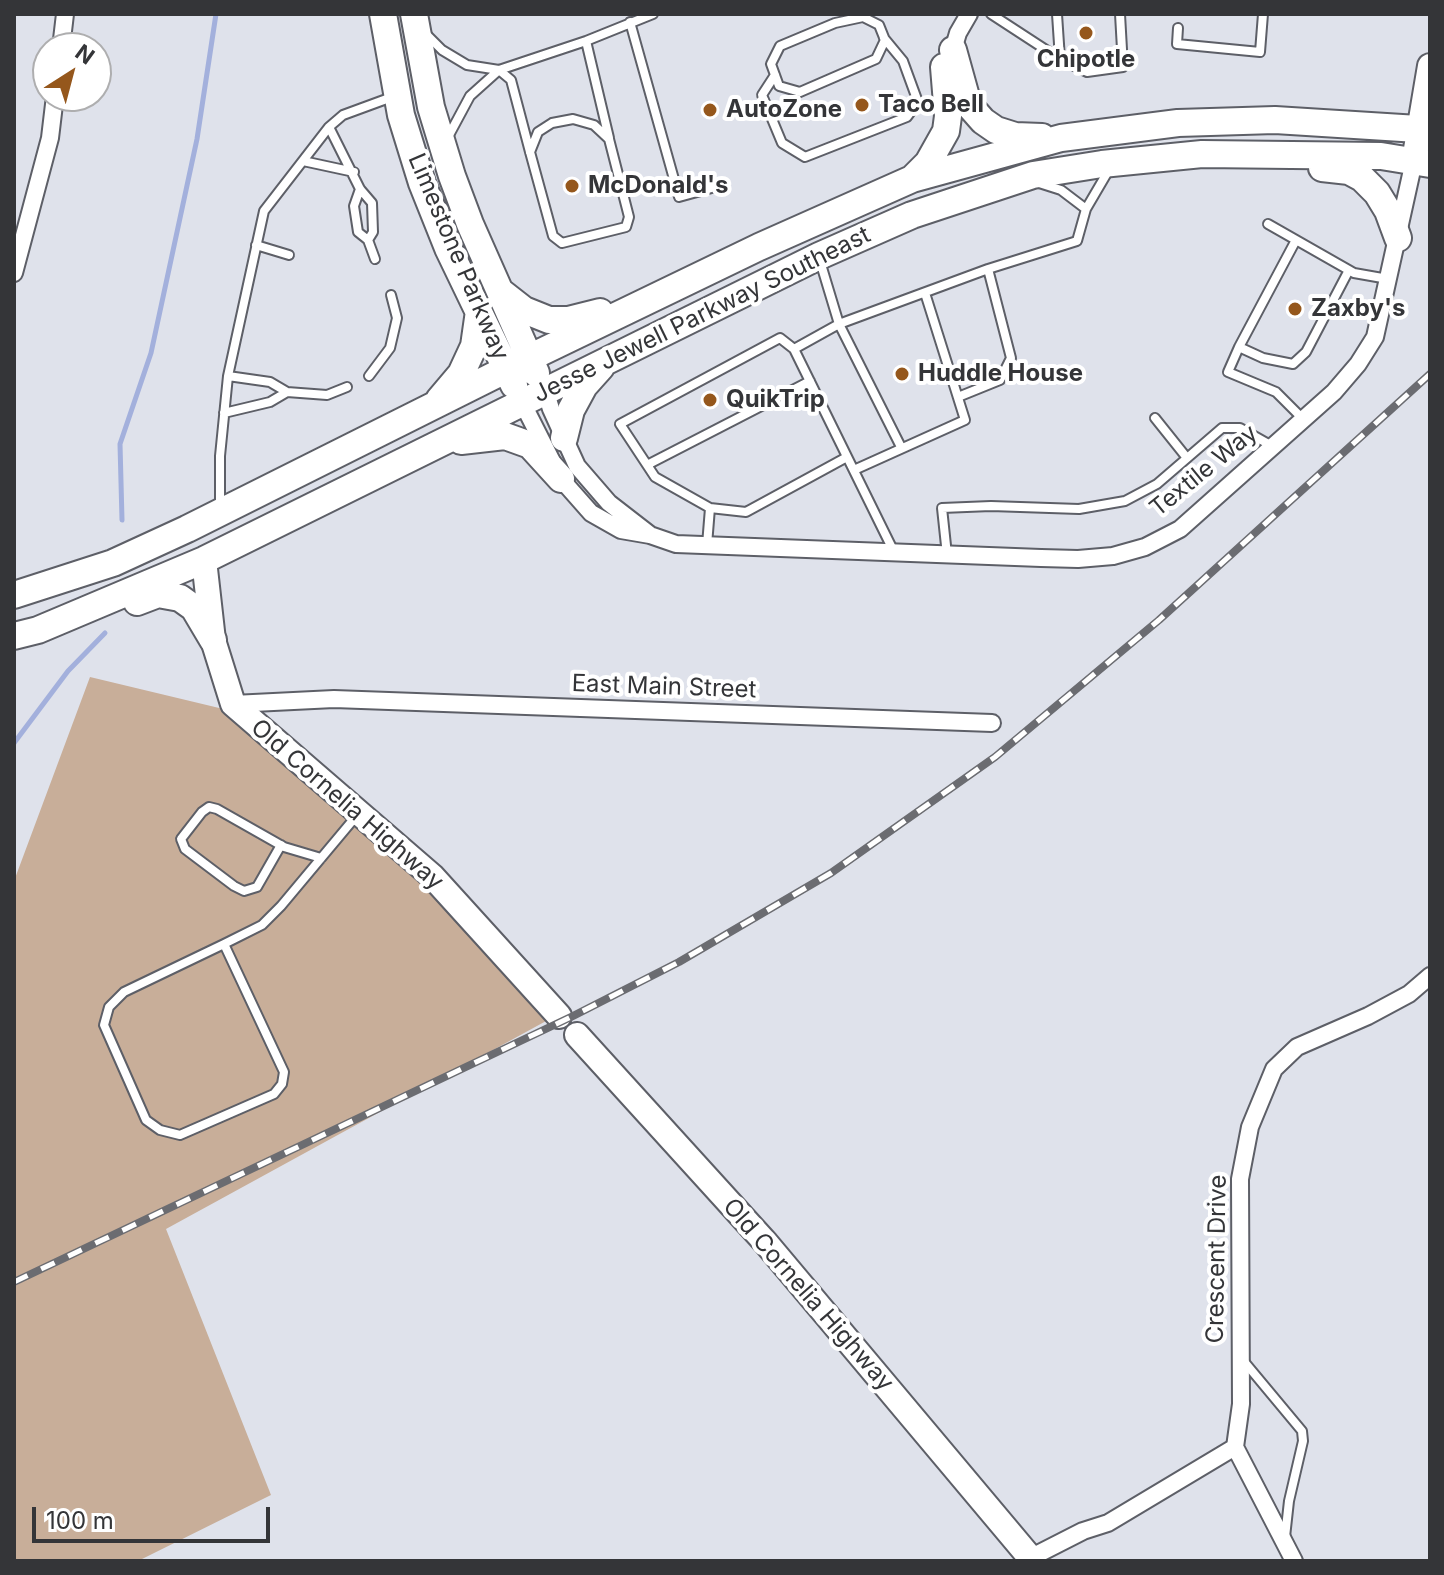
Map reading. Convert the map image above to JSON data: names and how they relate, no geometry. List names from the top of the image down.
{
  "streets": {
    "main road": ["Limestone Parkway", "Jesse Jewell Parkway Southeast"],
    "street": [
      "Textile Way",
      "East Main Street",
      "Old Cornelia Highway",
      "Crescent Drive"
    ]
  },
  "crossings": [
    ["Limestone Parkway", "Jesse Jewell Parkway Southeast"],
    ["Limestone Parkway", "Textile Way"],
    ["Jesse Jewell Parkway Southeast", "Textile Way"],
    ["Jesse Jewell Parkway Southeast", "Old Cornelia Highway"],
    ["East Main Street", "Old Cornelia Highway"]
  ],
  "places": [
    "Chipotle",
    "Taco Bell",
    "AutoZone",
    "McDonald's",
    "Zaxby's",
    "Huddle House",
    "QuikTrip"
  ],
  "scale_bar": "100 m",
  "north": "top right"
}
